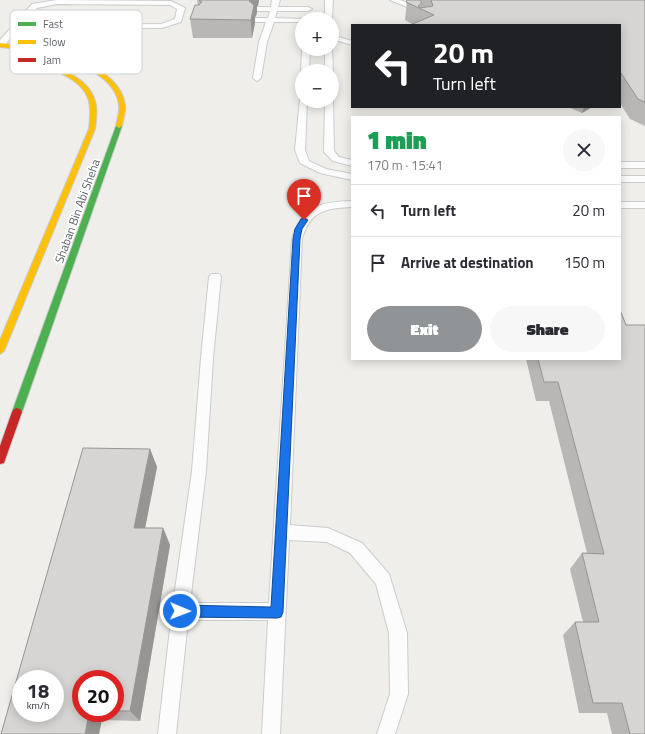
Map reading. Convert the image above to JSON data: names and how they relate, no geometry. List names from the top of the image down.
{
  "streets": {
    "street": ["Shaban Bin Abi Sheha"]
  },
  "legend": ["Fast", "Slow", "Jam"],
  "page": {
    "map_buttons": ["+", "−"],
    "turn": ["20 m", "Turn left"],
    "heading": ["1 min", "170 m · 15:41"],
    "list": [
      {
        "name": "Turn left",
        "value": "20 m"
      },
      {
        "name": "Arrive at destination",
        "value": "150 m"
      }
    ],
    "buttons": ["Exit", "Share"],
    "speed": "18 km/h",
    "limit": "20"
  }
}
